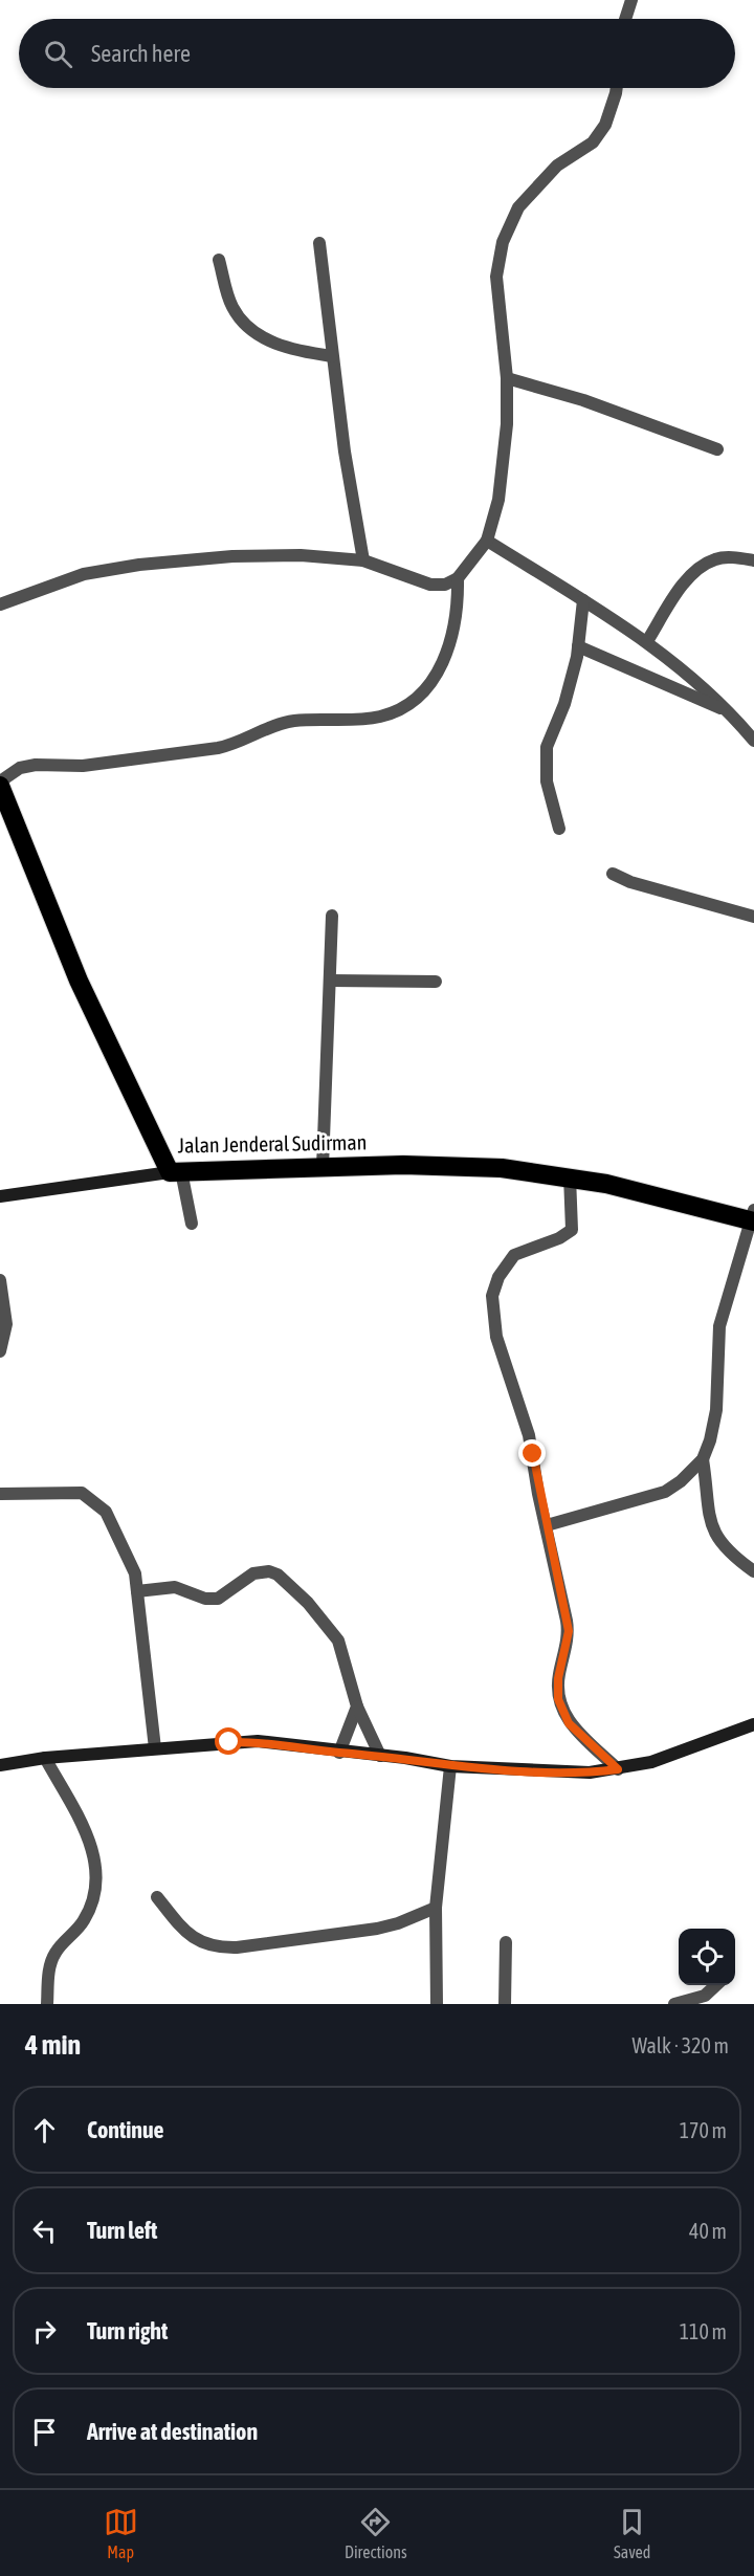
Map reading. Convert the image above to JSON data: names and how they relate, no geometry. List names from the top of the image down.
{
  "streets": {
    "highway": ["Jalan Jenderal Sudirman"]
  },
  "page": {
    "search": "Search here",
    "heading": ["4 min", "Walk · 320 m"],
    "list": [
      ["Continue", "170 m"],
      ["Turn left", "40 m"],
      ["Turn right", "110 m"],
      "Arrive at destination"
    ],
    "nav": ["Map", "Directions", "Saved"]
  }
}
